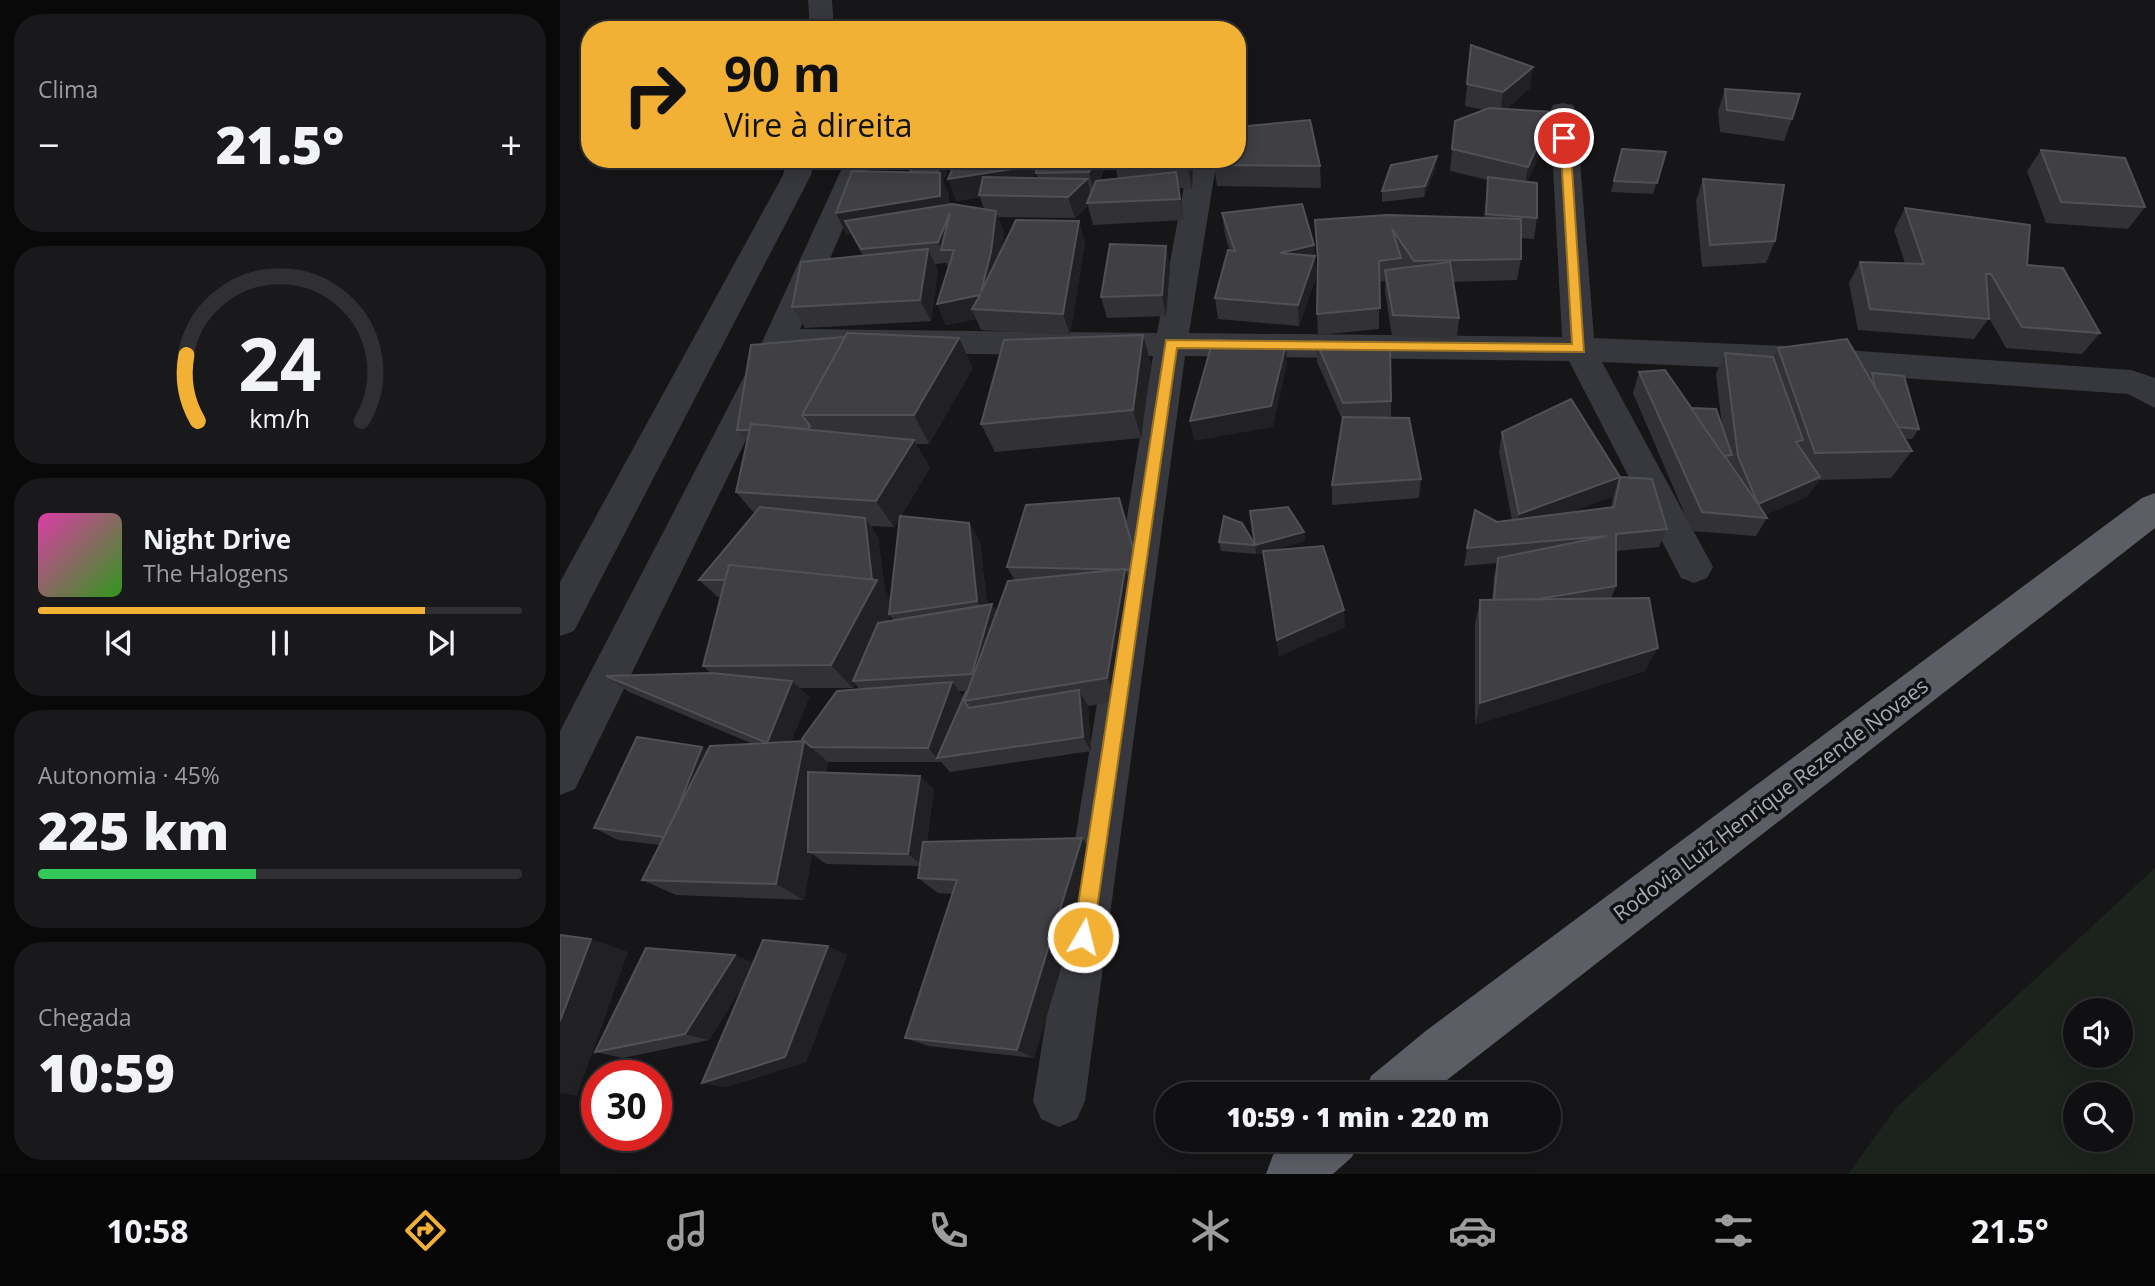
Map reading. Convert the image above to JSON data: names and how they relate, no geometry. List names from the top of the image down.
{
  "streets": {
    "highway": ["Rodovia Luiz Henrique Rezende Novaes"]
  },
  "page": {
    "tile": [
      "Clima",
      ["Autonomia · 45%", "225 km"],
      ["Chegada", "10:59"]
    ],
    "turn": ["90 m", "Vire à direita"],
    "heat": ["−", "21.5°", "+"],
    "song": ["Night Drive", "The Halogens"],
    "limit": "30",
    "trip": "10:59 · 1 min · 220 m",
    "tabs": ["10:58", "21.5°"],
    "gauge": ["24", "km/h"]
  }
}
